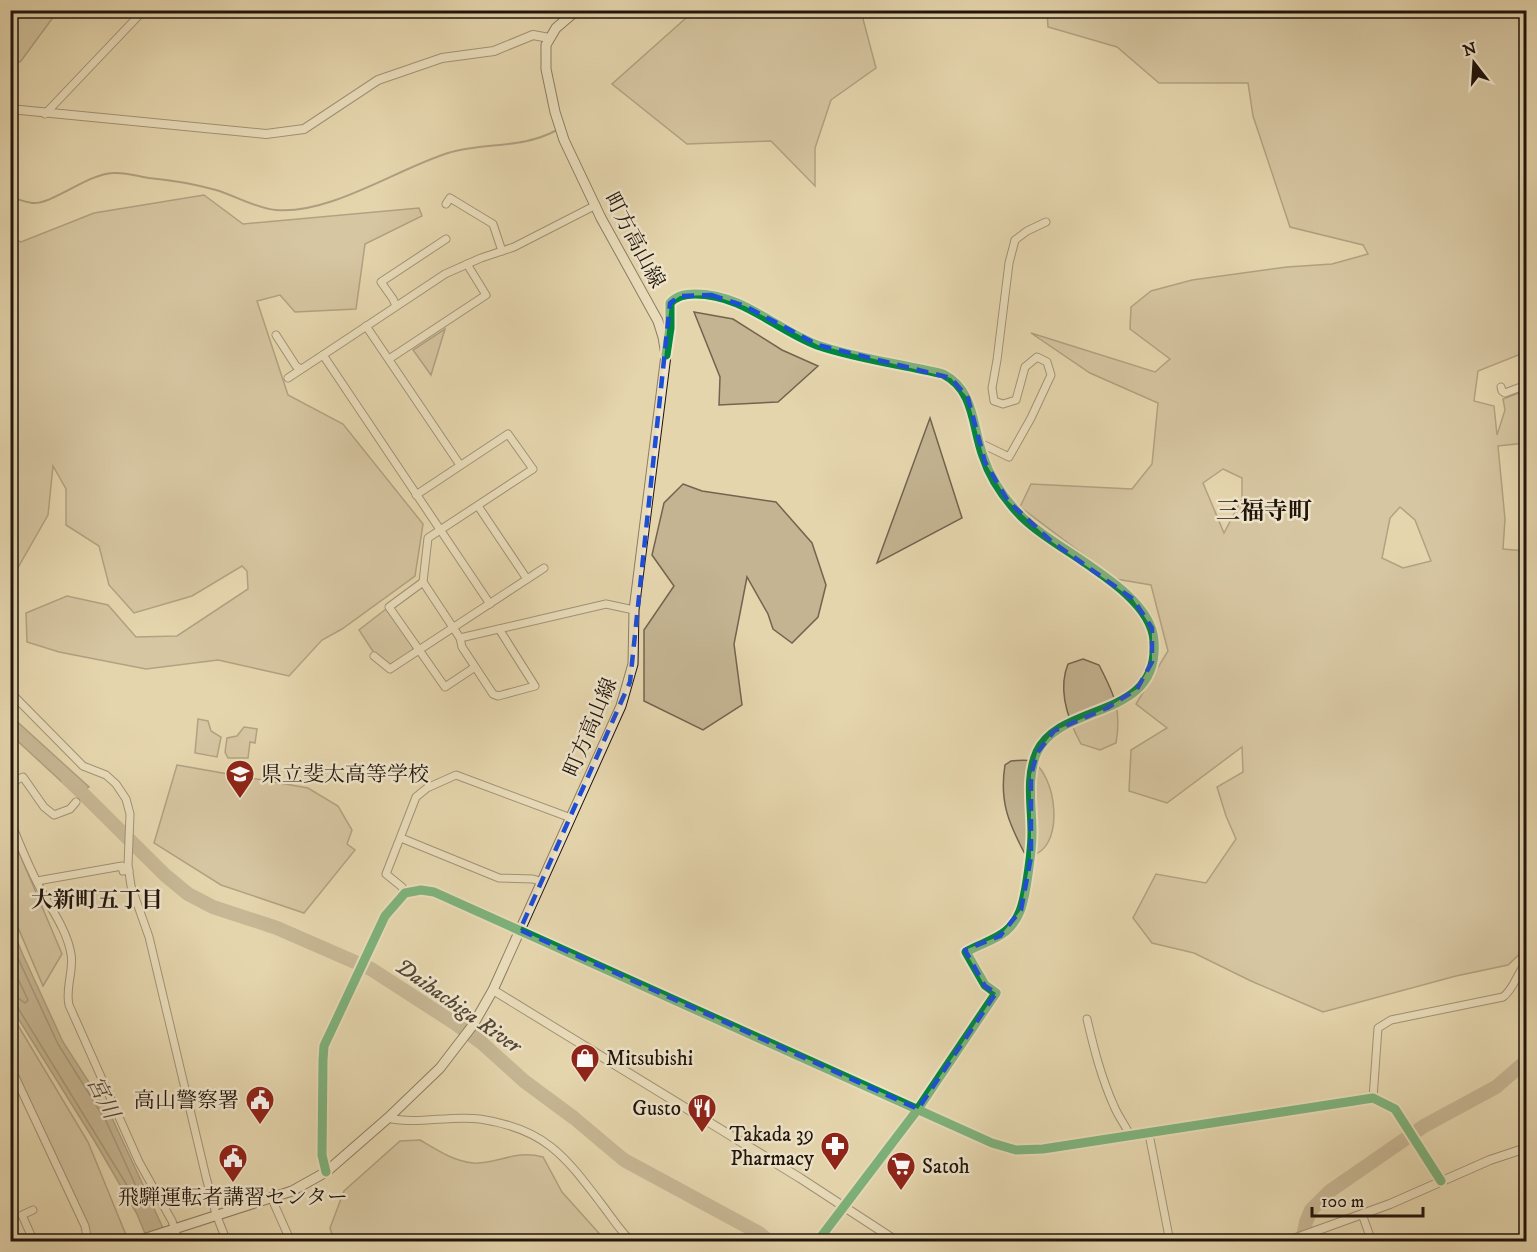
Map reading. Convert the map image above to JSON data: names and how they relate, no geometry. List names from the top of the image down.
{
  "streets": {
    "main road": ["町方高山線"]
  },
  "districts": ["三福寺町", "大新町五丁目"],
  "water": ["Daihachiga River", "宮川"],
  "places": {
    "school or university": ["県立斐太高等学校"],
    "shop": ["Mitsubishi"],
    "public building": ["高山警察署", "飛騨運転者講習センター"],
    "restaurant": ["Gusto"],
    "pharmacy": ["Takada 39 Pharmacy"],
    "supermarket": ["Satoh"]
  },
  "scale_bar": "100 m",
  "north": "top"
}
